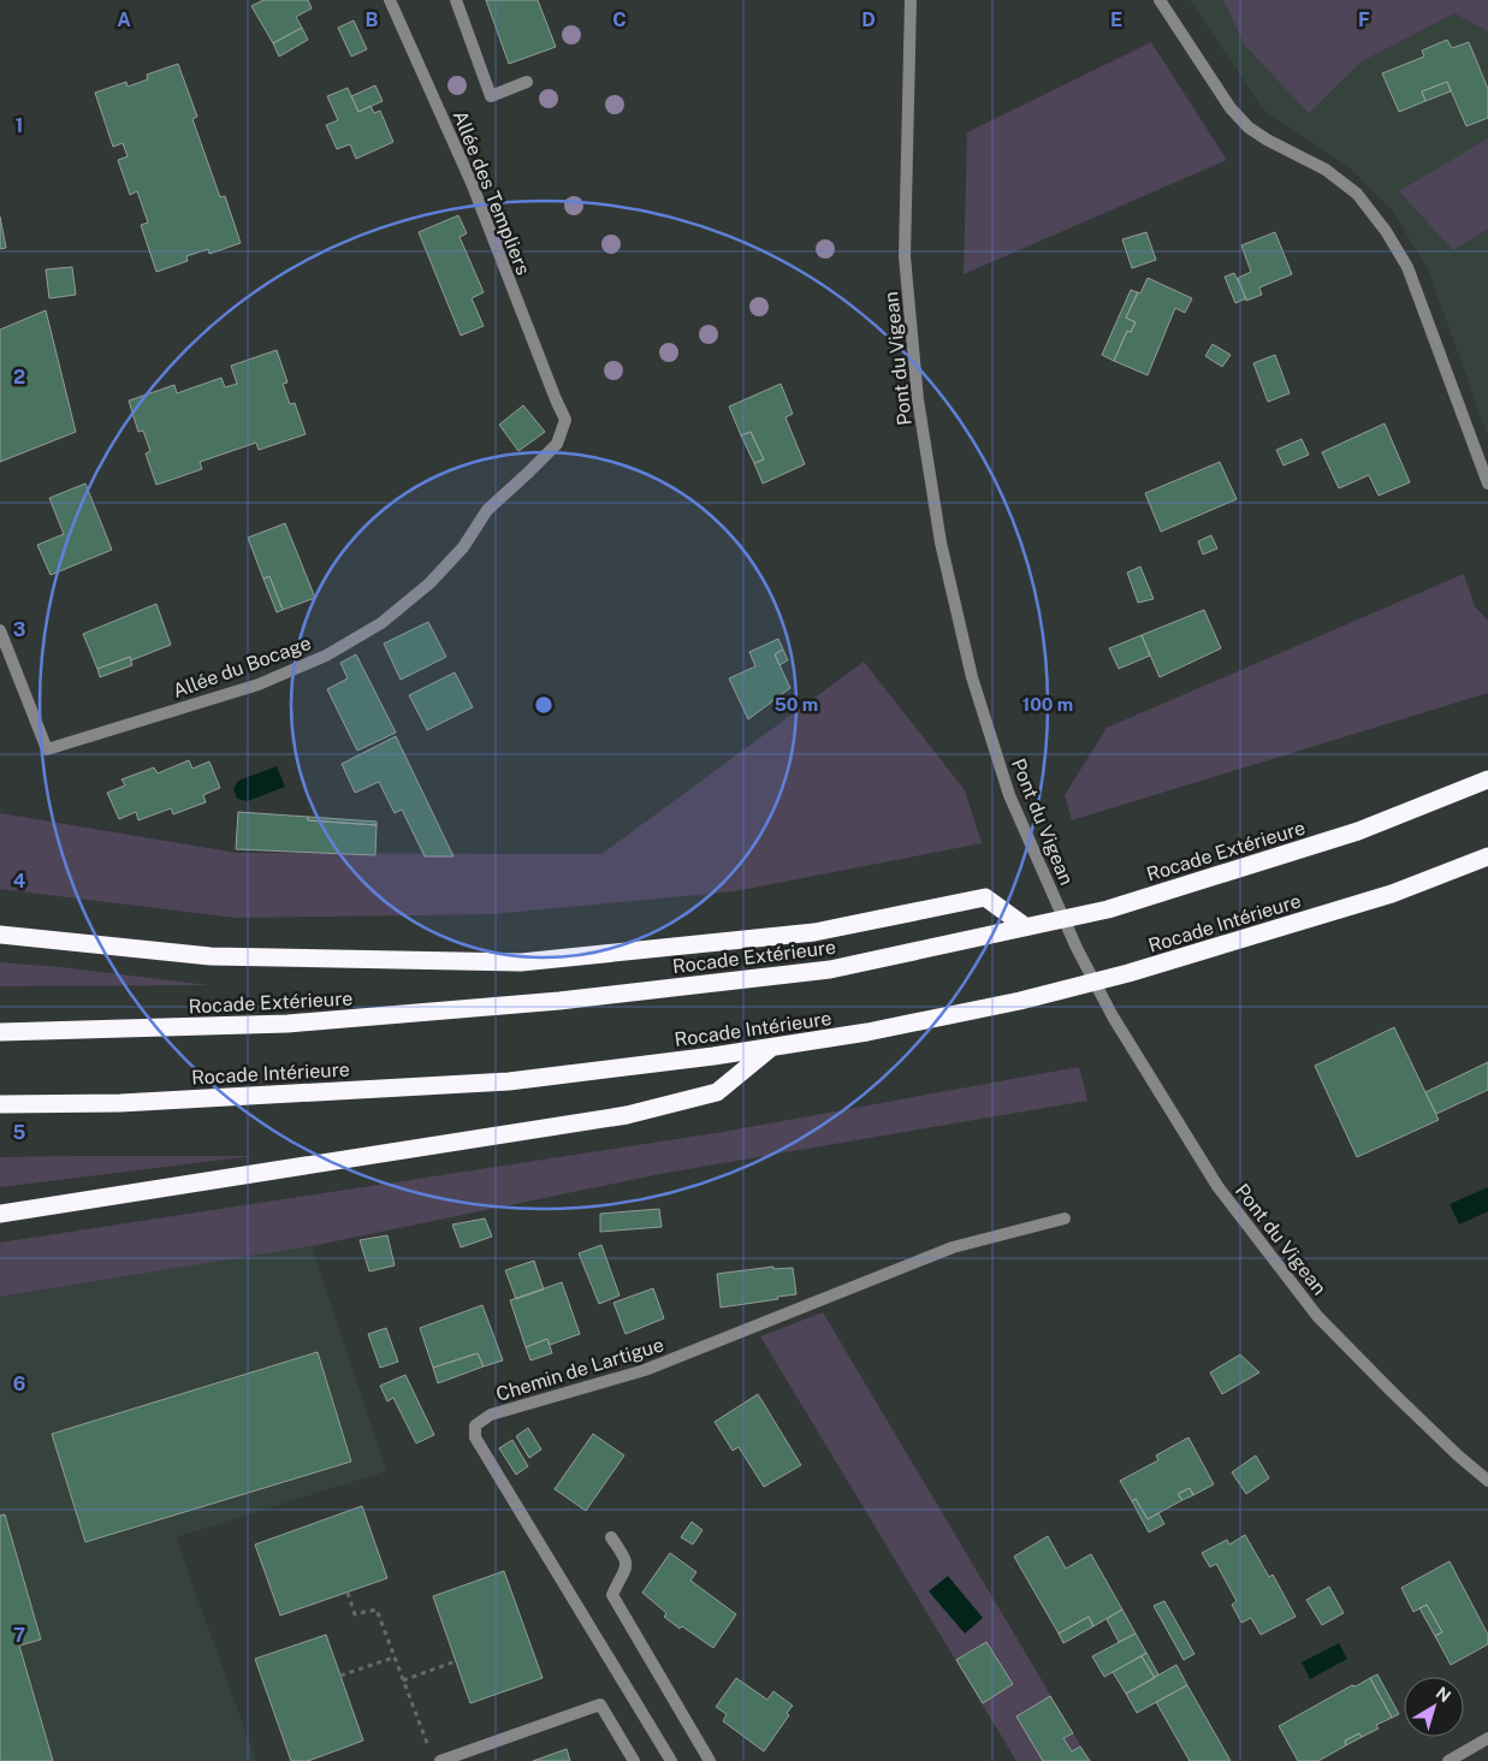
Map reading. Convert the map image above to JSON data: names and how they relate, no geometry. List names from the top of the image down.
{
  "streets": {
    "highway": ["Rocade Extérieure", "Rocade Intérieure"],
    "street": [
      "Allée des Templiers",
      "Pont du Vigean",
      "Allée du Bocage",
      "Chemin de Lartigue"
    ]
  },
  "crossings": [
    ["Allée des Templiers", "Allée du Bocage"]
  ],
  "north": "top right",
  "grid": {
    "columns": [
      "A",
      "B",
      "C",
      "D",
      "E",
      "F"
    ],
    "rows": [
      "1",
      "2",
      "3",
      "4",
      "5",
      "6",
      "7"
    ]
  },
  "rings": ["50 m", "100 m"]
}
